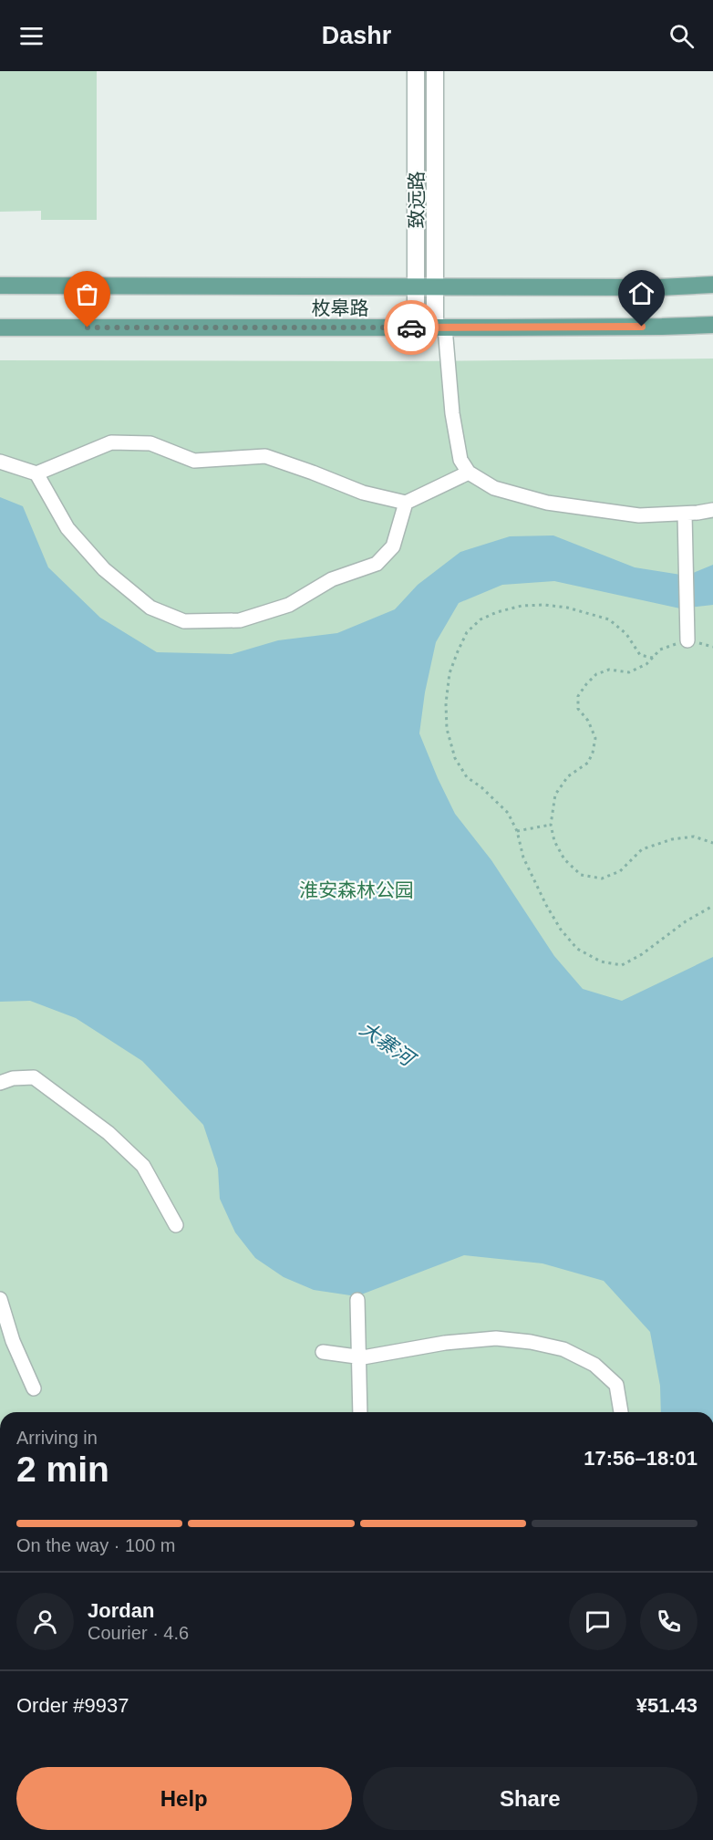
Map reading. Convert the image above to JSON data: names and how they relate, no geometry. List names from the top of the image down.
{
  "streets": {
    "main road": ["枚皋路"],
    "street": ["致远路"]
  },
  "crossings": [
    ["致远路", "枚皋路"]
  ],
  "water": ["大寨河"],
  "parks": ["淮安森林公园"],
  "page": {
    "header": "Dashr",
    "heading": ["2 min", "Arriving in", "17:56–18:01"],
    "panel": [
      "Jordan",
      "Courier · 4.6",
      "Order #9937",
      "¥51.43"
    ],
    "bar": "On the way · 100 m",
    "buttons": ["Help", "Share"]
  }
}
